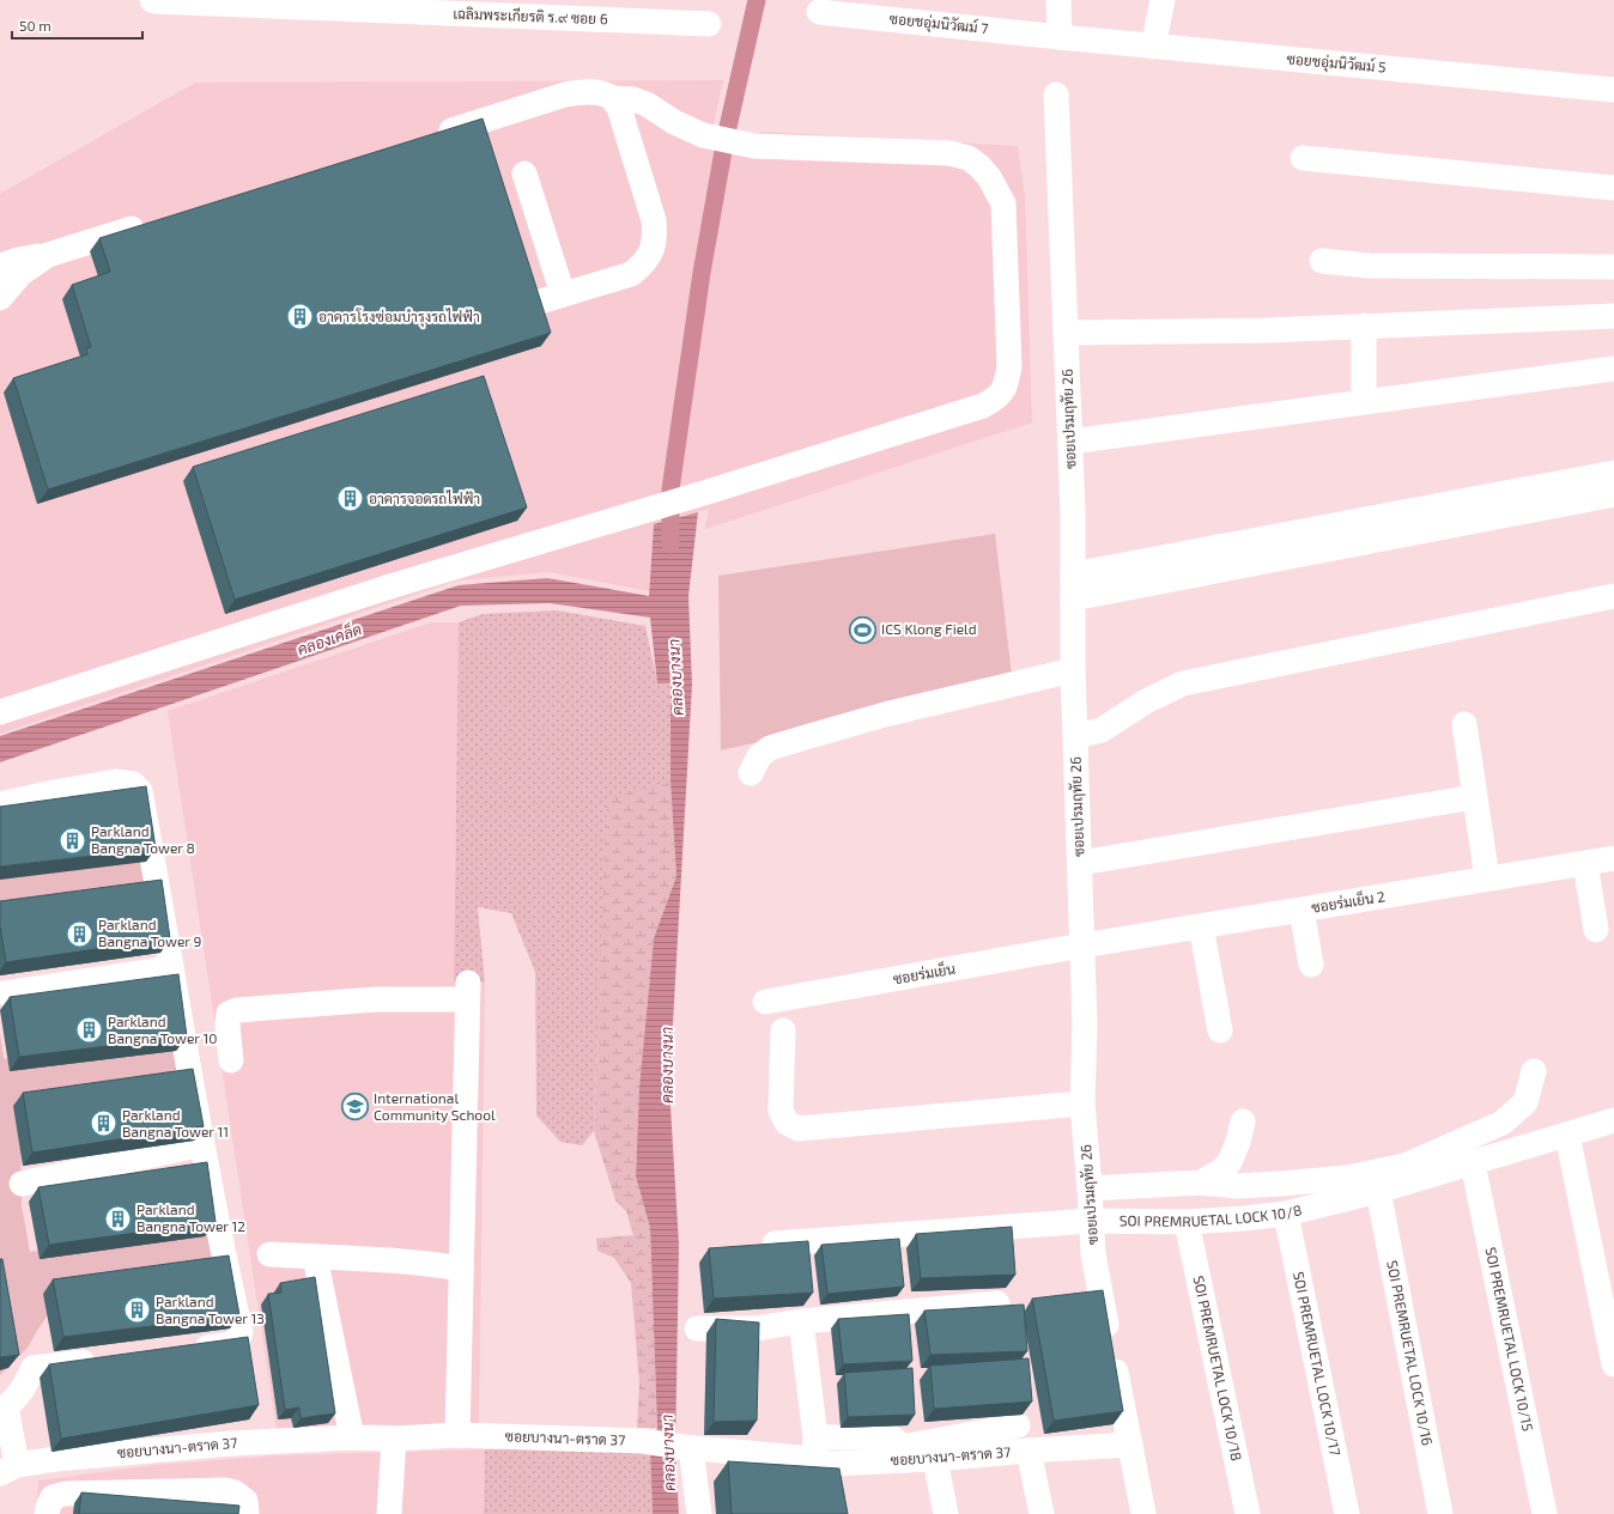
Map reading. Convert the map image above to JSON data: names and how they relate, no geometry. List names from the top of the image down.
{
  "streets": {
    "street": [
      "เฉลิมพระเกียรติ ร.๙ ซอย 6",
      "ซอยชอุ่มนิวัฒม์ 7",
      "ซอยชอุ่มนิวัฒม์ 5",
      "ซอยเปรมฤทัย 26",
      "ซอยร่มเย็น 2",
      "ซอยร่มเย็น",
      "SOI PREMRUETAL LOCK 10/8",
      "SOI PREMRUETAL LOCK 10/15",
      "SOI PREMRUETAL LOCK 10/16",
      "SOI PREMRUETAL LOCK 10/17",
      "SOI PREMRUETAL LOCK 10/18",
      "ซอยบางนา-ตราด 37"
    ]
  },
  "crossings": [
    ["ซอยชอุ่มนิวัฒม์ 7", "ซอยชอุ่มนิวัฒม์ 5"],
    ["ซอยเปรมฤทัย 26", "ซอยร่มเย็น 2"],
    ["ซอยเปรมฤทัย 26", "ซอยร่มเย็น"],
    ["ซอยเปรมฤทัย 26", "SOI PREMRUETAL LOCK 10/8"],
    ["ซอยเปรมฤทัย 26", "ซอยบางนา-ตราด 37"],
    ["ซอยร่มเย็น 2", "ซอยร่มเย็น"],
    ["SOI PREMRUETAL LOCK 10/8", "SOI PREMRUETAL LOCK 10/15"],
    ["SOI PREMRUETAL LOCK 10/8", "SOI PREMRUETAL LOCK 10/16"],
    ["SOI PREMRUETAL LOCK 10/8", "SOI PREMRUETAL LOCK 10/17"],
    ["SOI PREMRUETAL LOCK 10/8", "SOI PREMRUETAL LOCK 10/18"]
  ],
  "water": ["คลองเคล็ด", "คลองบางนา"],
  "places": {
    "building": [
      "อาคารโรงซ่อมบำรุงรถไฟฟ้า",
      "อาคารจอดรถไฟฟ้า",
      "Parkland Bangna Tower 8",
      "Parkland Bangna Tower 9",
      "Parkland Bangna Tower 10",
      "Parkland Bangna Tower 11",
      "Parkland Bangna Tower 12",
      "Parkland Bangna Tower 13"
    ],
    "sports": ["ICS Klong Field"],
    "school or university": ["International Community School"]
  },
  "scale_bar": "50 m"
}
